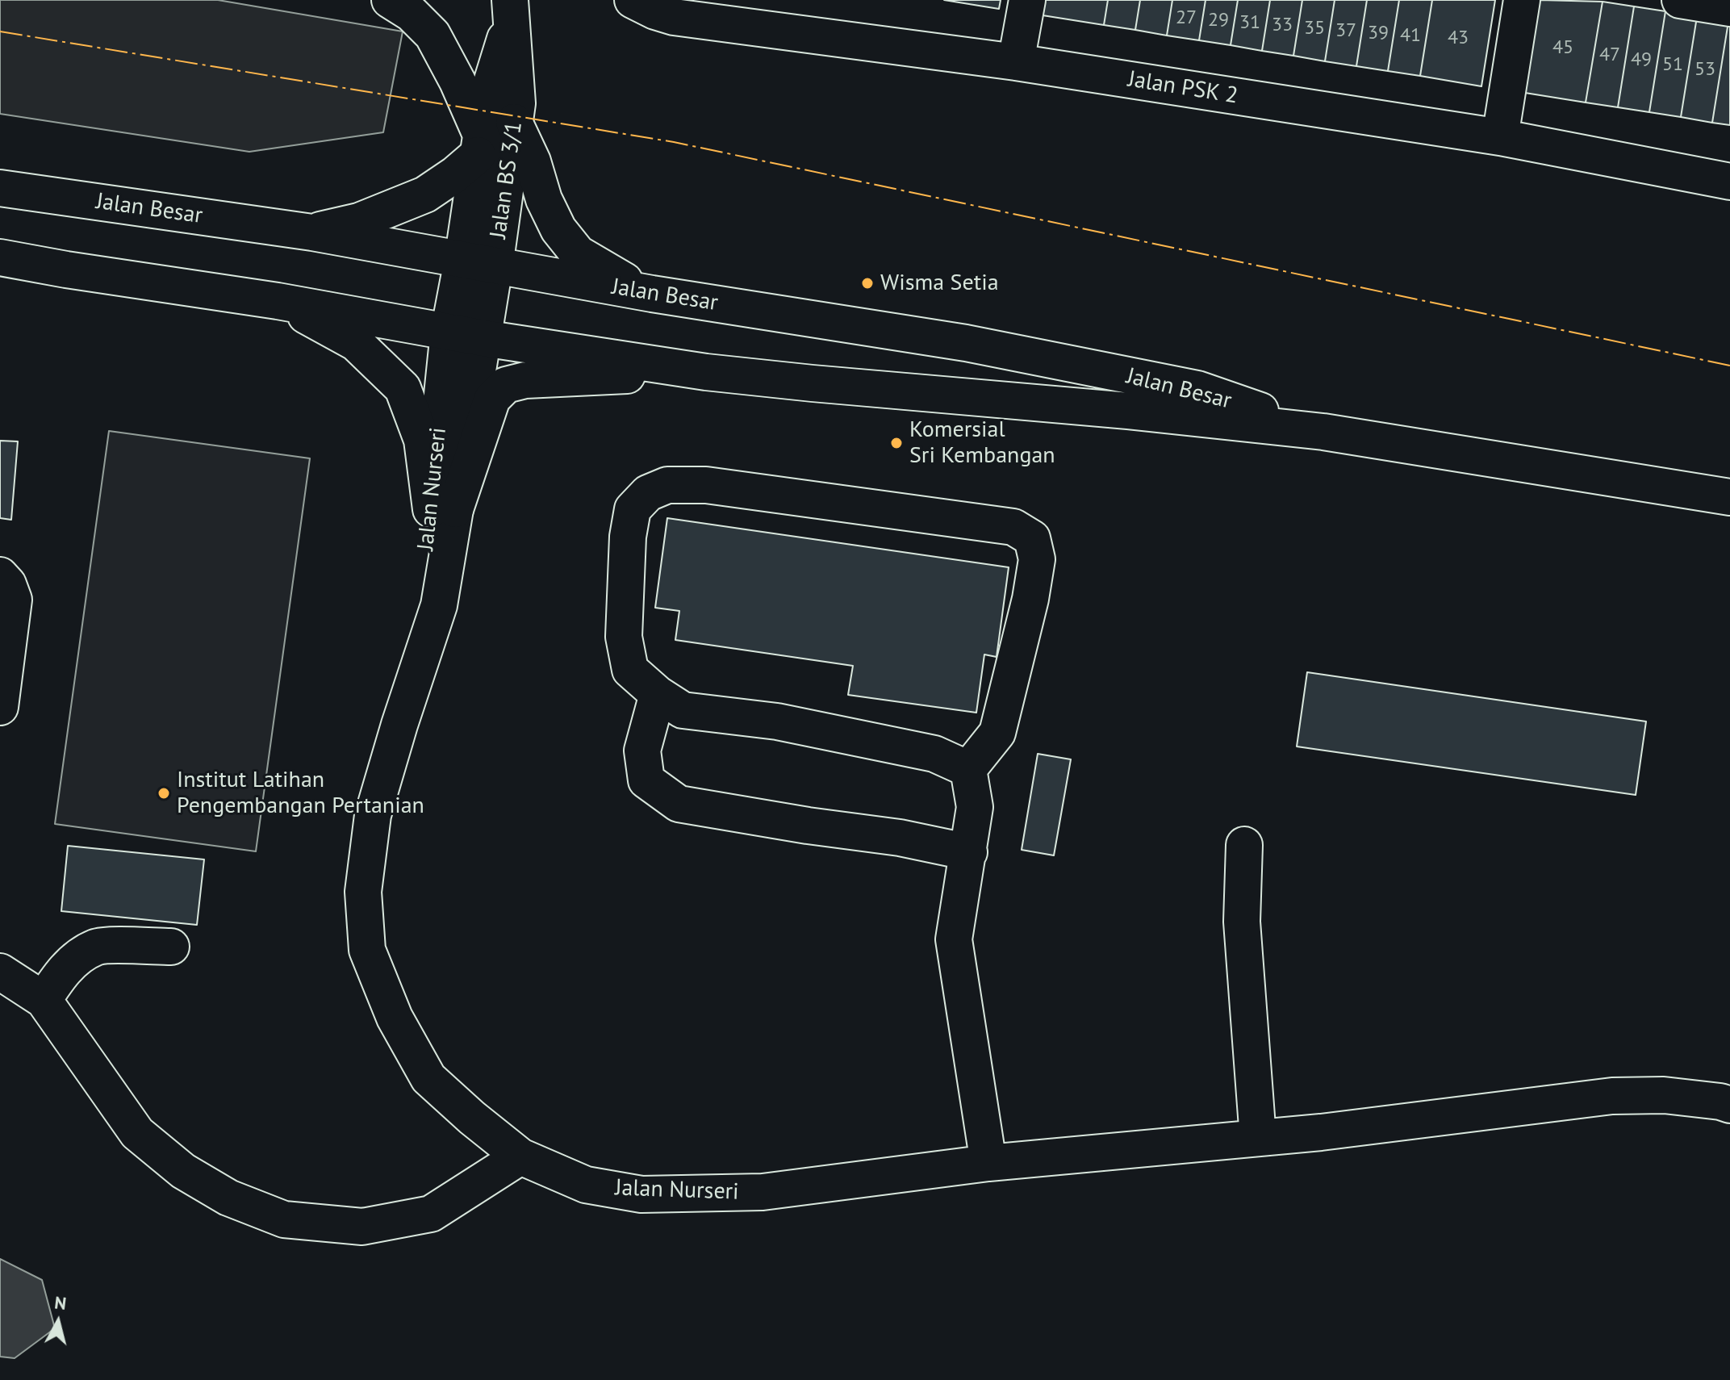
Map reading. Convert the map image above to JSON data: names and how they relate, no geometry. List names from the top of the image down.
{
  "streets": {
    "street": [
      "Jalan PSK 2",
      "Jalan BS 3/1",
      "Jalan Besar",
      "Jalan Nurseri"
    ]
  },
  "crossings": [
    ["Jalan BS 3/1", "Jalan Besar"],
    ["Jalan BS 3/1", "Jalan Nurseri"],
    ["Jalan Besar", "Jalan Nurseri"]
  ],
  "places": ["Wisma Setia", "Komersial Sri Kembangan", "Institut Latihan Pengembangan Pertanian"],
  "house_numbers": [
    "27",
    "29",
    "31",
    "33",
    "35",
    "37",
    "39",
    "41",
    "43",
    "45",
    "47",
    "49",
    "51",
    "53"
  ],
  "north": "top"
}
